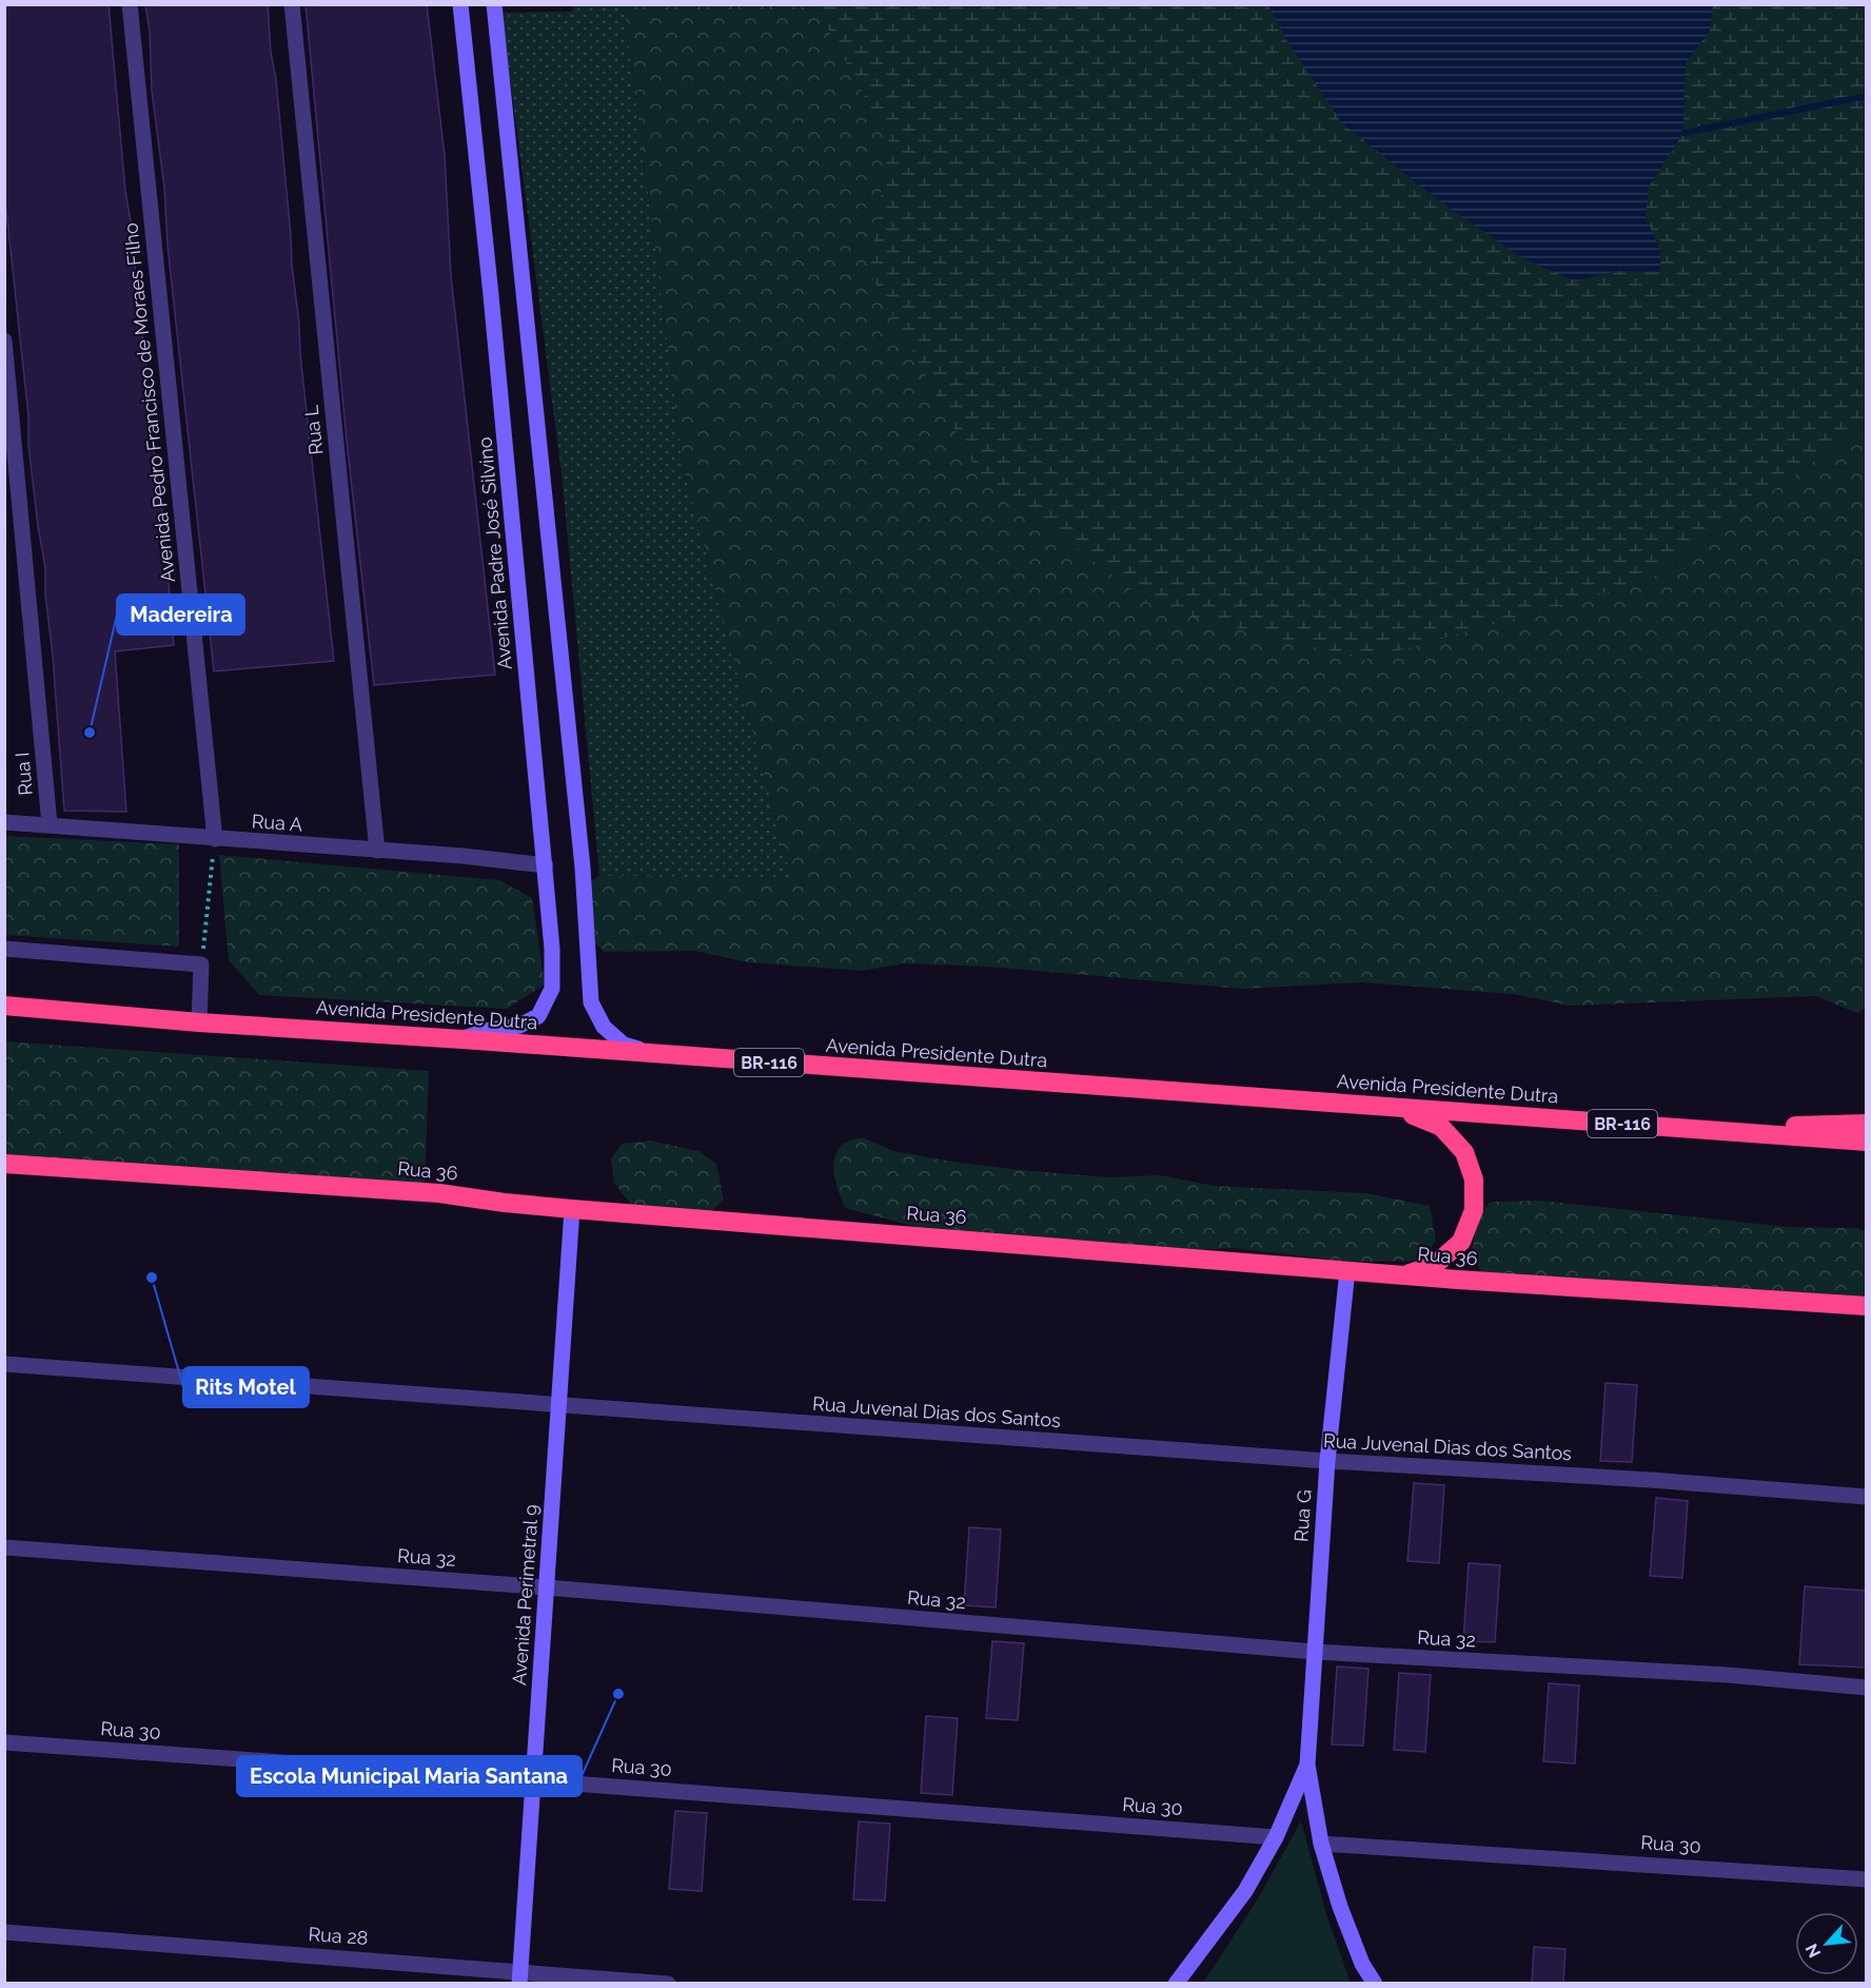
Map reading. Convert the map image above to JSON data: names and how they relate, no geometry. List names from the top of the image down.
{
  "streets": {
    "highway": ["Avenida Presidente Dutra", "BR-116", "Rua 36"],
    "main road": ["Avenida Padre José Silvino", "Rua G", "Avenida Perimetral 9"],
    "street": [
      "Avenida Pedro Francisco de Moraes Filho",
      "Rua L",
      "Rua I",
      "Rua A",
      "Rua Juvenal Dias dos Santos",
      "Rua 32",
      "Rua 30",
      "Rua 28"
    ]
  },
  "crossings": [
    ["Avenida Pedro Francisco de Moraes Filho", "Rua A"],
    ["Rua L", "Rua A"],
    ["Avenida Padre José Silvino", "Rua A"],
    ["Avenida Padre José Silvino", "Avenida Presidente Dutra"],
    ["Rua I", "Rua A"],
    ["Rua 36", "Rua G"],
    ["Rua 36", "Avenida Perimetral 9"],
    ["Rua Juvenal Dias dos Santos", "Rua G"],
    ["Rua Juvenal Dias dos Santos", "Avenida Perimetral 9"],
    ["Rua G", "Rua 32"],
    ["Rua 32", "Avenida Perimetral 9"],
    ["Avenida Perimetral 9", "Rua 30"],
    ["Avenida Perimetral 9", "Rua 28"]
  ],
  "places": ["Madereira", "Rits Motel", "Escola Municipal Maria Santana"],
  "north": "bottom left"
}
